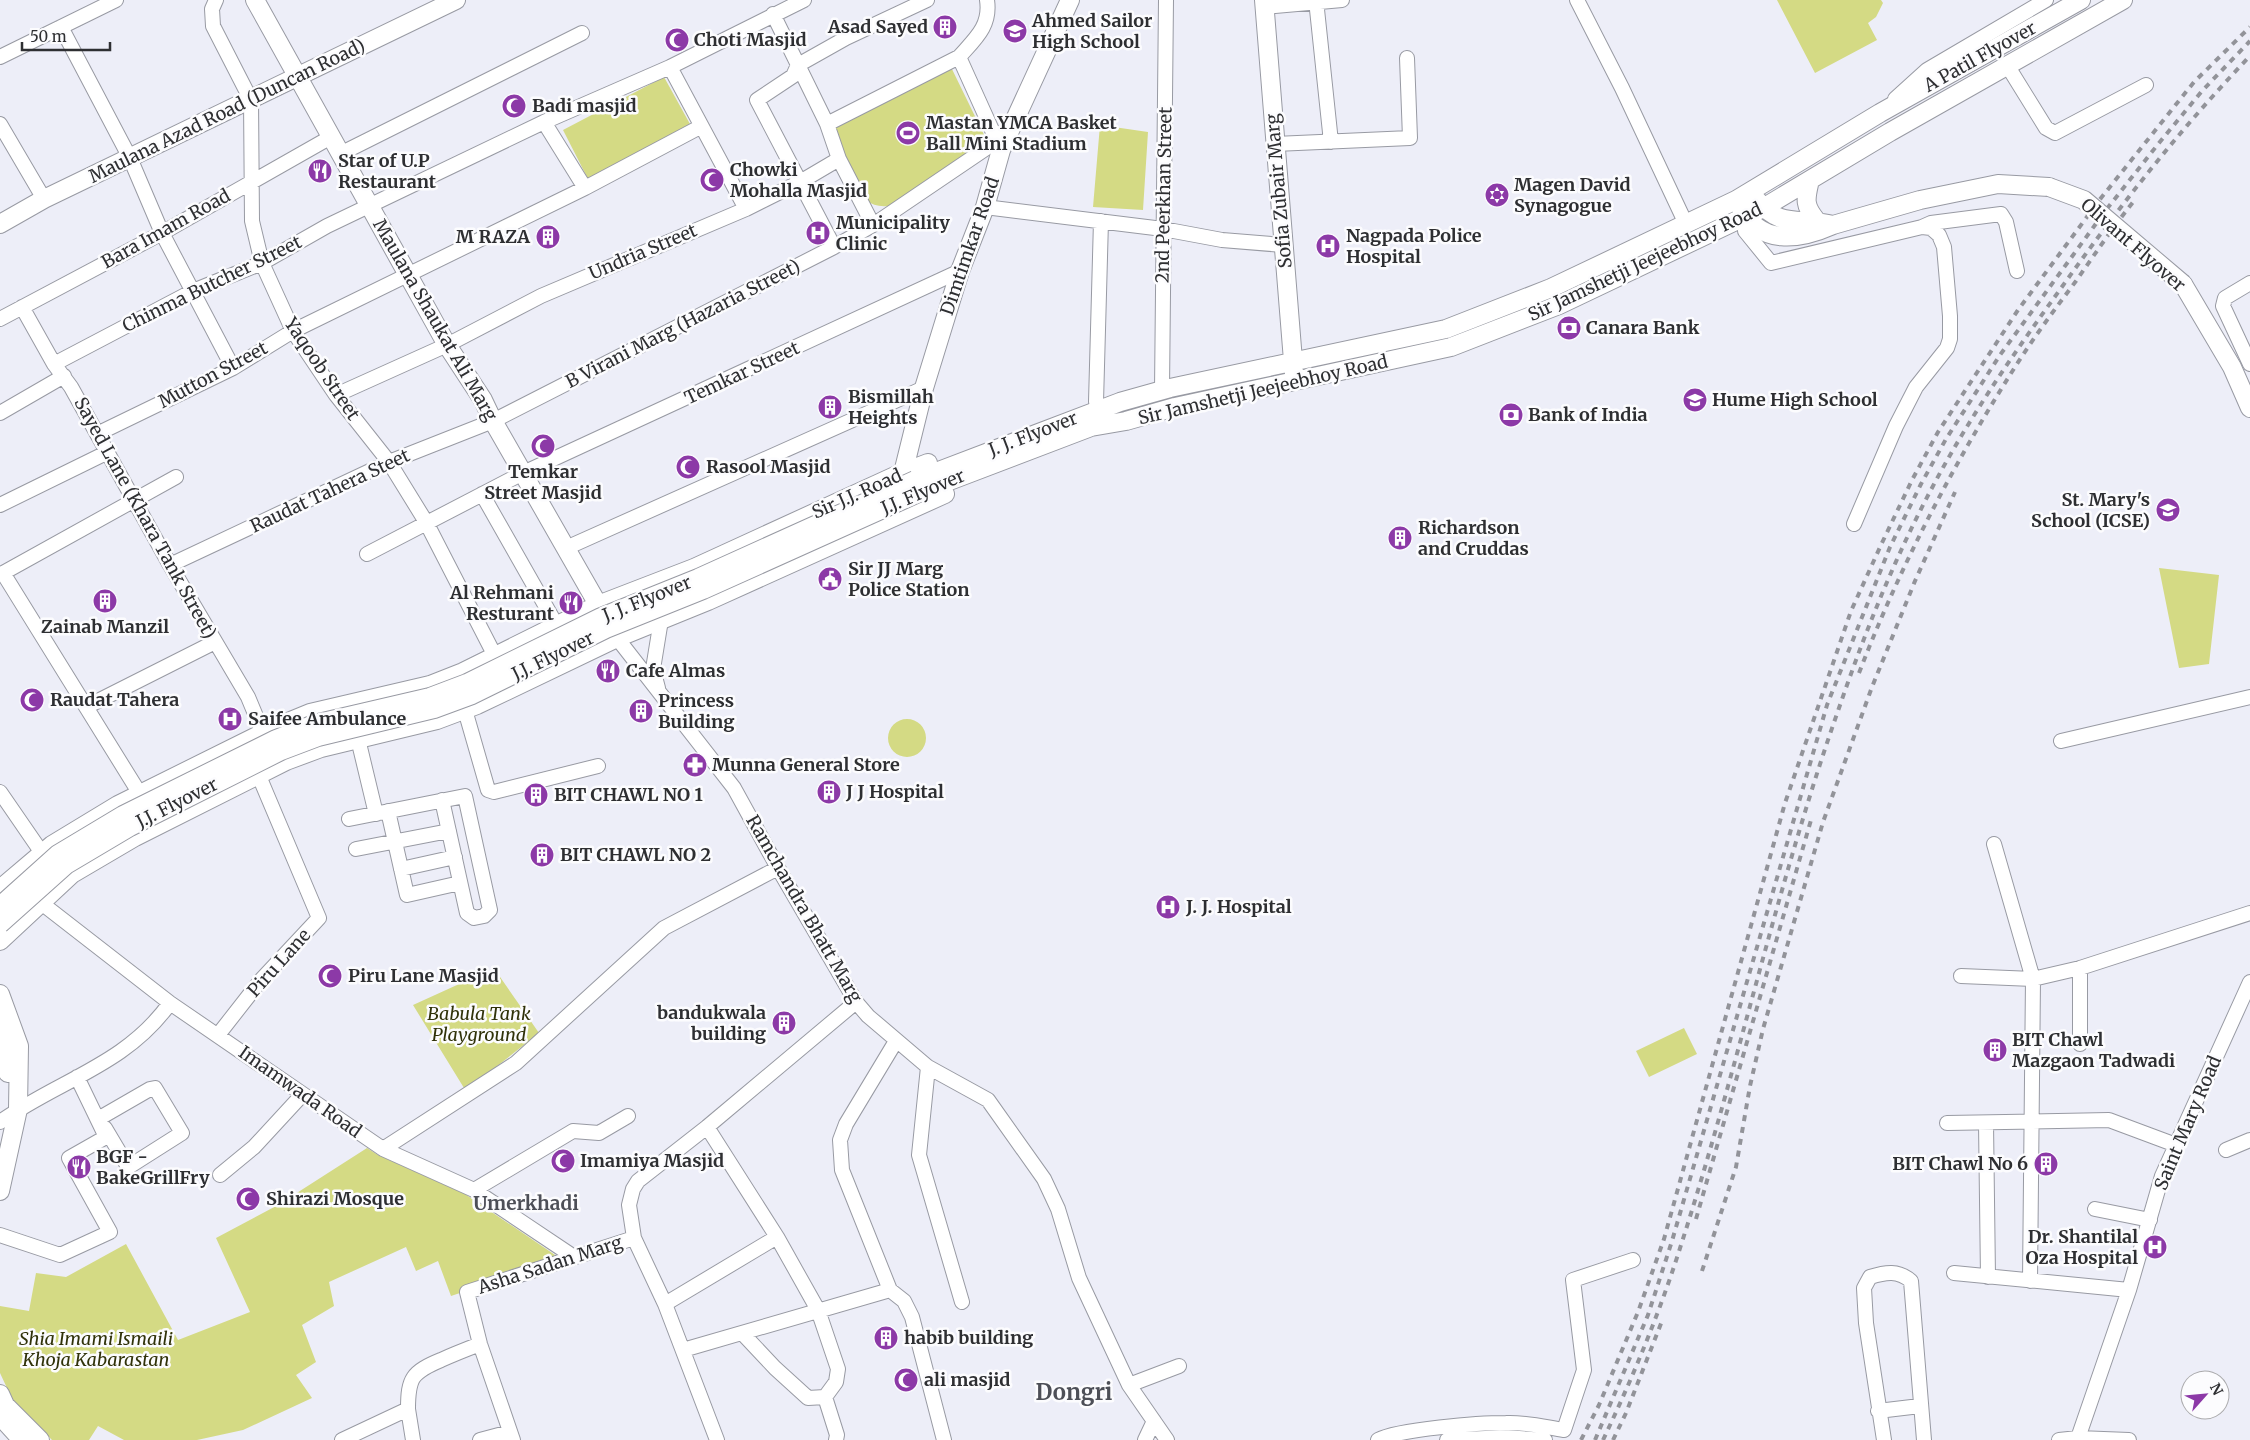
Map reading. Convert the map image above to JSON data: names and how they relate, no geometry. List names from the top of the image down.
{
  "streets": {
    "main road": [
      "A Patil Flyover",
      "Maulana Azad Road (Duncan Road)",
      "Sofia Zubair Marg",
      "Olivant Flyover",
      "Dimtimkar Road",
      "Sir Jamshetji Jeejeebhoy Road",
      "Maulana Shaukat Ali Marg",
      "J. J. Flyover",
      "J.J. Flyover",
      "Sir J.J. Road"
    ],
    "street": [
      "2nd Peerkhan Street",
      "Bara Imam Road",
      "Undria Street",
      "Chinma Butcher Street",
      "B Virani Marg (Hazaria Street)",
      "Yaqoob Street",
      "Temkar Street",
      "Mutton Street",
      "Raudat Tahera Steet",
      "Sayed Lane (Khara Tank Street)",
      "Ramchandra Bhatt Marg",
      "Piru Lane",
      "Imamwada Road",
      "Saint Mary Road",
      "Asha Sadan Marg"
    ]
  },
  "crossings": [
    ["A Patil Flyover", "Sir Jamshetji Jeejeebhoy Road"],
    ["Maulana Azad Road (Duncan Road)", "Maulana Shaukat Ali Marg"],
    ["Maulana Azad Road (Duncan Road)", "Yaqoob Street"],
    ["Sofia Zubair Marg", "Sir Jamshetji Jeejeebhoy Road"],
    ["2nd Peerkhan Street", "Sir Jamshetji Jeejeebhoy Road"],
    ["Bara Imam Road", "Maulana Shaukat Ali Marg"],
    ["Bara Imam Road", "Yaqoob Street"],
    ["Bara Imam Road", "Sayed Lane (Khara Tank Street)"],
    ["Olivant Flyover", "Sir Jamshetji Jeejeebhoy Road"],
    ["Dimtimkar Road", "B Virani Marg (Hazaria Street)"],
    ["Dimtimkar Road", "Temkar Street"],
    ["Dimtimkar Road", "J. J. Flyover"],
    ["Dimtimkar Road", "J.J. Flyover"],
    ["Dimtimkar Road", "Sir J.J. Road"],
    ["Undria Street", "Maulana Shaukat Ali Marg"],
    ["Undria Street", "Yaqoob Street"],
    ["Sir Jamshetji Jeejeebhoy Road", "J. J. Flyover"],
    ["Sir Jamshetji Jeejeebhoy Road", "J.J. Flyover"],
    ["Sir Jamshetji Jeejeebhoy Road", "Sir J.J. Road"],
    ["Chinma Butcher Street", "Maulana Shaukat Ali Marg"],
    ["Chinma Butcher Street", "Yaqoob Street"],
    ["Chinma Butcher Street", "Sayed Lane (Khara Tank Street)"],
    ["Maulana Shaukat Ali Marg", "B Virani Marg (Hazaria Street)"],
    ["Maulana Shaukat Ali Marg", "Temkar Street"],
    ["Maulana Shaukat Ali Marg", "Mutton Street"],
    ["Maulana Shaukat Ali Marg", "Raudat Tahera Steet"],
    ["Maulana Shaukat Ali Marg", "Sir J.J. Road"],
    ["Maulana Shaukat Ali Marg", "Ramchandra Bhatt Marg"],
    ["B Virani Marg (Hazaria Street)", "Raudat Tahera Steet"],
    ["Yaqoob Street", "Temkar Street"],
    ["Yaqoob Street", "Mutton Street"],
    ["Yaqoob Street", "Raudat Tahera Steet"],
    ["Yaqoob Street", "Sir J.J. Road"],
    ["Mutton Street", "Sayed Lane (Khara Tank Street)"],
    ["J. J. Flyover", "J.J. Flyover"],
    ["J. J. Flyover", "Sir J.J. Road"],
    ["Raudat Tahera Steet", "Sayed Lane (Khara Tank Street)"],
    ["J.J. Flyover", "Sir J.J. Road"],
    ["Sir J.J. Road", "Sayed Lane (Khara Tank Street)"],
    ["Sir J.J. Road", "Ramchandra Bhatt Marg"],
    ["Sir J.J. Road", "Piru Lane"],
    ["Sir J.J. Road", "Imamwada Road"],
    ["Piru Lane", "Imamwada Road"],
    ["Imamwada Road", "Asha Sadan Marg"]
  ],
  "districts": ["Umerkhadi", "Dongri"],
  "parks": ["Babula Tank Playground", "Shia Imami Ismaili Khoja Kabarastan"],
  "places": {
    "building": [
      "Asad Sayed",
      "M RAZA",
      "Bismillah Heights",
      "Richardson and Cruddas",
      "Zainab Manzil",
      "Princess Building",
      "J J Hospital",
      "BIT CHAWL NO 1",
      "BIT CHAWL NO 2",
      "bandukwala building",
      "BIT Chawl Mazgaon Tadwadi",
      "BIT Chawl No 6",
      "habib building"
    ],
    "school or university": ["Ahmed Sailor High School", "Hume High School", "St. Mary's School (ICSE)"],
    "mosque": [
      "Choti Masjid",
      "Badi masjid",
      "Chowki Mohalla Masjid",
      "Temkar Street Masjid",
      "Rasool Masjid",
      "Raudat Tahera",
      "Piru Lane Masjid",
      "Imamiya Masjid",
      "Shirazi Mosque",
      "ali masjid"
    ],
    "sports": ["Mastan YMCA Basket Ball Mini Stadium"],
    "restaurant": [
      "Star of U.P Restaurant",
      "Al Rehmani Resturant",
      "Cafe Almas",
      "BGF - BakeGrillFry"
    ],
    "synagogue": ["Magen David Synagogue"],
    "hospital": [
      "Municipality Clinic",
      "Nagpada Police Hospital",
      "Saifee Ambulance",
      "J. J. Hospital",
      "Dr. Shantilal Oza Hospital"
    ],
    "bank": ["Canara Bank", "Bank of India"],
    "public building": ["Sir JJ Marg Police Station"],
    "pharmacy": ["Munna General Store"]
  },
  "scale_bar": "50 m",
  "north": "top right"
}
